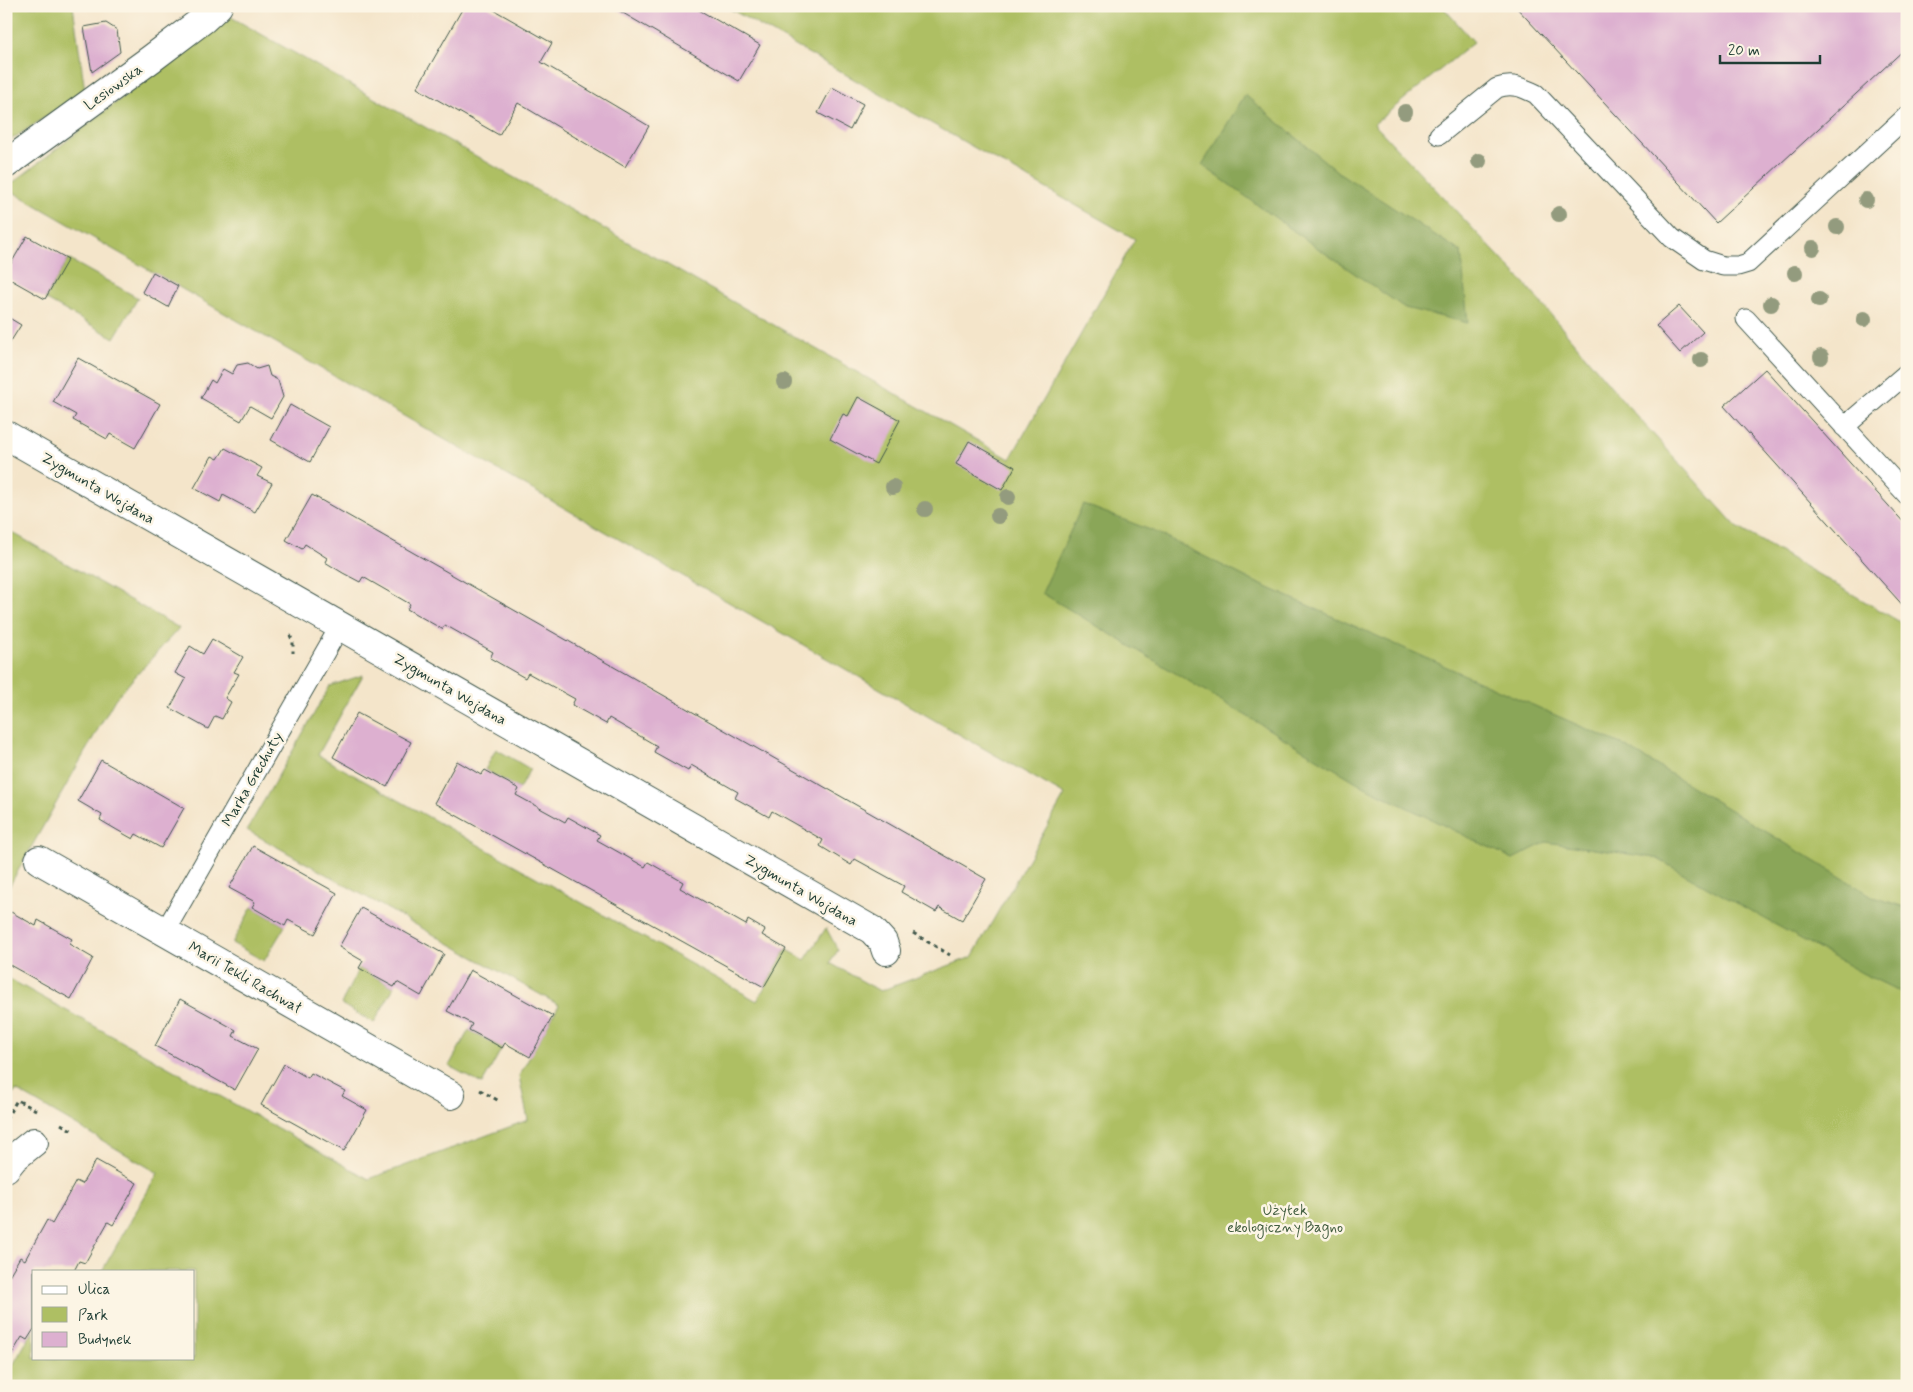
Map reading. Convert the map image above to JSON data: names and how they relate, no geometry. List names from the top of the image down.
{
  "streets": {
    "street": ["Lesiowska", "Zygmunta Wojdana", "Marii Tekli Rachwał"],
    "lane": ["Marka Grechuty"]
  },
  "crossings": [
    ["Zygmunta Wojdana", "Marka Grechuty"],
    ["Marka Grechuty", "Marii Tekli Rachwał"]
  ],
  "parks": ["Użytek ekologiczny Bagno"],
  "legend": ["Ulica", "Park", "Budynek"],
  "scale_bar": "20 m"
}
